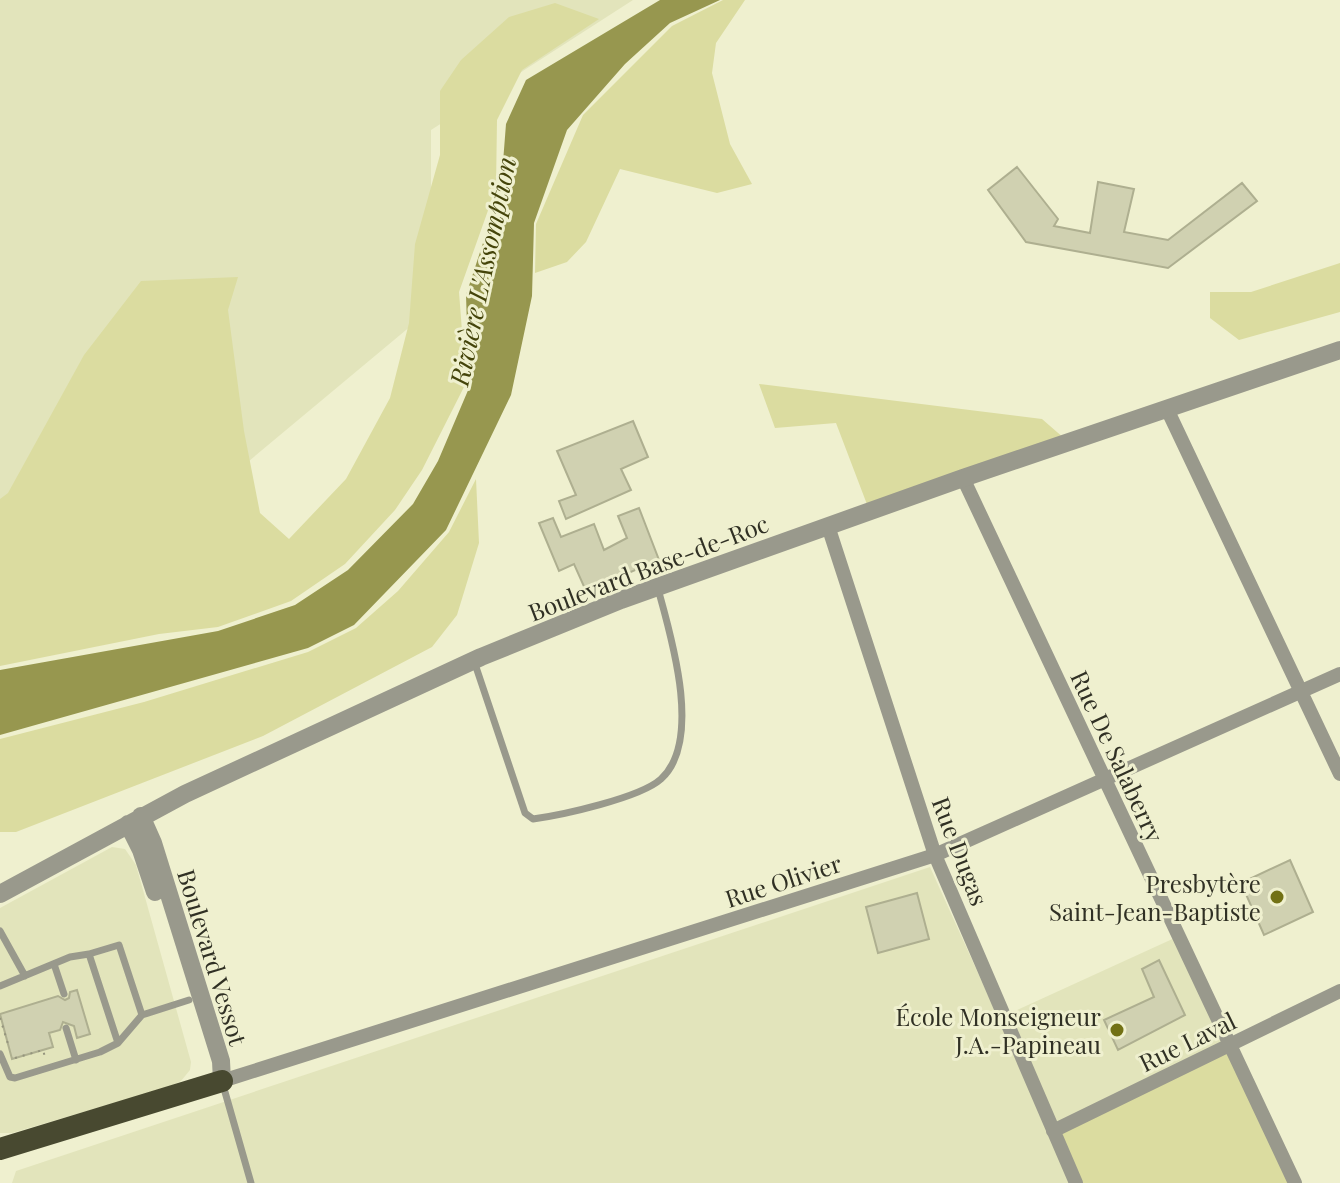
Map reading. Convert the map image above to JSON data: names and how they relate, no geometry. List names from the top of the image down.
{
  "streets": {
    "street": [
      "Boulevard Base-de-Roc",
      "Rue De Salaberry",
      "Rue Dugas",
      "Rue Olivier",
      "Boulevard Vessot",
      "Rue Laval"
    ]
  },
  "crossings": [
    ["Boulevard Base-de-Roc", "Rue De Salaberry"],
    ["Boulevard Base-de-Roc", "Rue Dugas"],
    ["Boulevard Base-de-Roc", "Boulevard Vessot"],
    ["Rue De Salaberry", "Rue Olivier"],
    ["Rue De Salaberry", "Rue Laval"],
    ["Rue Dugas", "Rue Olivier"],
    ["Rue Dugas", "Rue Laval"],
    ["Rue Olivier", "Boulevard Vessot"]
  ],
  "water": ["Rivière L'Assomption"],
  "places": ["Presbytère Saint-Jean-Baptiste", "École Monseigneur J.A.-Papineau"]
}
